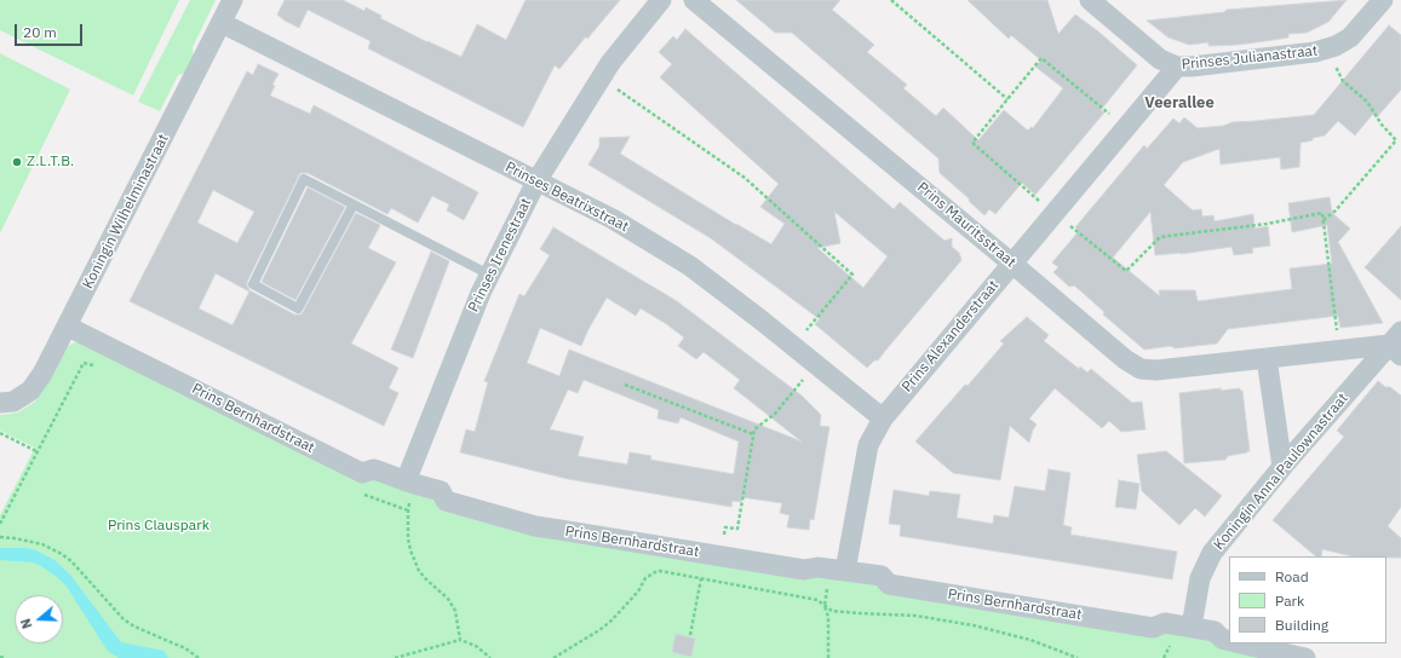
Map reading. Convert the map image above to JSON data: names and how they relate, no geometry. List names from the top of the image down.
{
  "streets": {
    "street": [
      "Prinses Julianastraat",
      "Prinses Beatrixstraat",
      "Koningin Wilhelminastraat",
      "Prins Mauritsstraat",
      "Prinses Irenestraat",
      "Prins Alexanderstraat",
      "Prins Bernhardstraat",
      "Koningin Anna Paulownastraat"
    ]
  },
  "crossings": [
    ["Prinses Julianastraat", "Prins Alexanderstraat"],
    ["Prinses Beatrixstraat", "Koningin Wilhelminastraat"],
    ["Prinses Beatrixstraat", "Prinses Irenestraat"],
    ["Prinses Beatrixstraat", "Prins Alexanderstraat"],
    ["Koningin Wilhelminastraat", "Prins Bernhardstraat"],
    ["Prins Mauritsstraat", "Prins Alexanderstraat"],
    ["Prins Mauritsstraat", "Koningin Anna Paulownastraat"],
    ["Prinses Irenestraat", "Prins Bernhardstraat"],
    ["Prins Alexanderstraat", "Prins Bernhardstraat"],
    ["Prins Bernhardstraat", "Koningin Anna Paulownastraat"]
  ],
  "districts": ["Veerallee"],
  "parks": ["Prins Clauspark"],
  "places": ["Z.L.T.B."],
  "legend": ["Road", "Park", "Building"],
  "scale_bar": "20 m",
  "north": "left"
}
